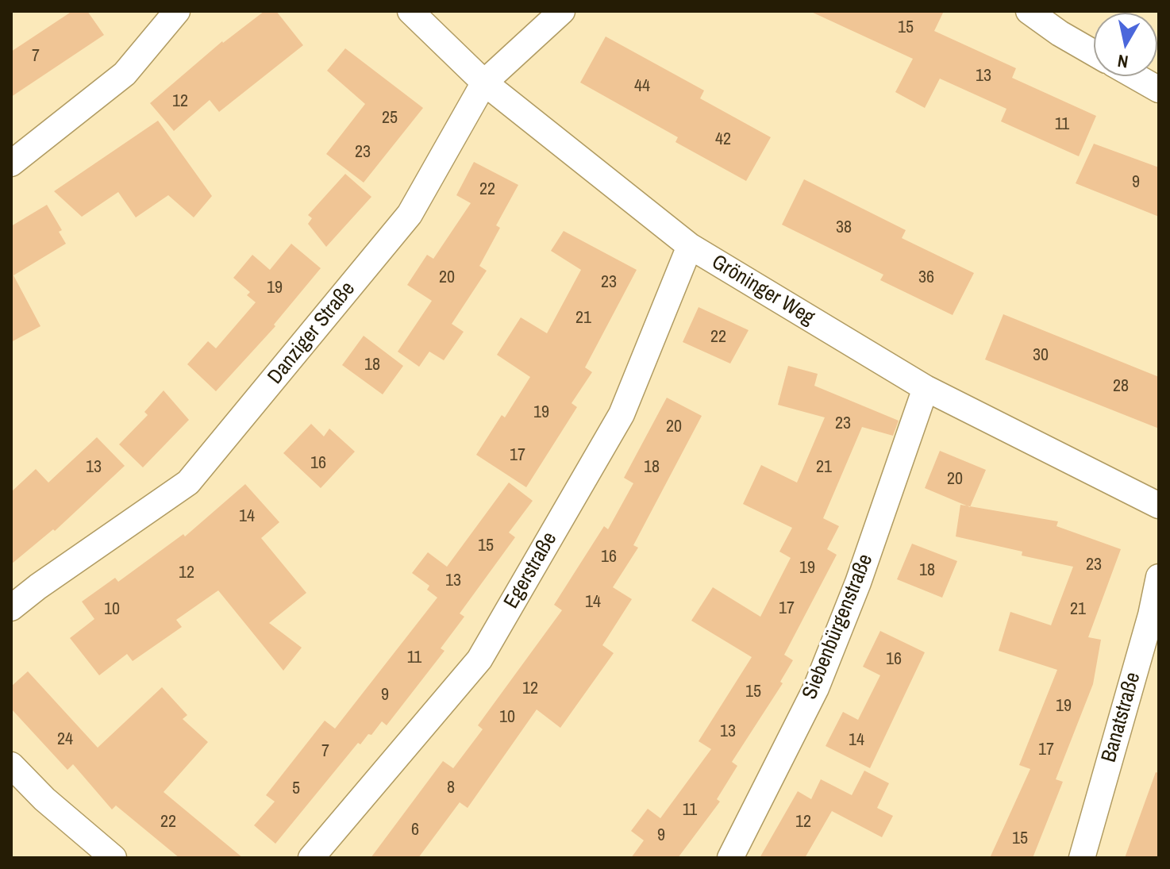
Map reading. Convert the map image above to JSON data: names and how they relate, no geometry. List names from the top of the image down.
{
  "streets": {
    "street": [
      "Gröninger Weg",
      "Danziger Straße",
      "Egerstraße",
      "Siebenbürgenstraße",
      "Banatstraße"
    ]
  },
  "crossings": [
    ["Gröninger Weg", "Danziger Straße"],
    ["Gröninger Weg", "Egerstraße"],
    ["Gröninger Weg", "Siebenbürgenstraße"]
  ],
  "house_numbers": [
    "15",
    "7",
    "13",
    "44",
    "12",
    "25",
    "11",
    "42",
    "23",
    "9",
    "22",
    "38",
    "20",
    "36",
    "23",
    "19",
    "21",
    "22",
    "30",
    "18",
    "28",
    "19",
    "23",
    "20",
    "17",
    "16",
    "13",
    "18",
    "21",
    "20",
    "14",
    "15",
    "16",
    "23",
    "19",
    "18",
    "12",
    "13",
    "14",
    "17",
    "10",
    "21",
    "11",
    "16",
    "12",
    "15",
    "9",
    "19",
    "10",
    "13",
    "24",
    "14",
    "17",
    "7",
    "8",
    "5",
    "11",
    "22",
    "12",
    "6",
    "9",
    "15"
  ],
  "north": "bottom"
}
